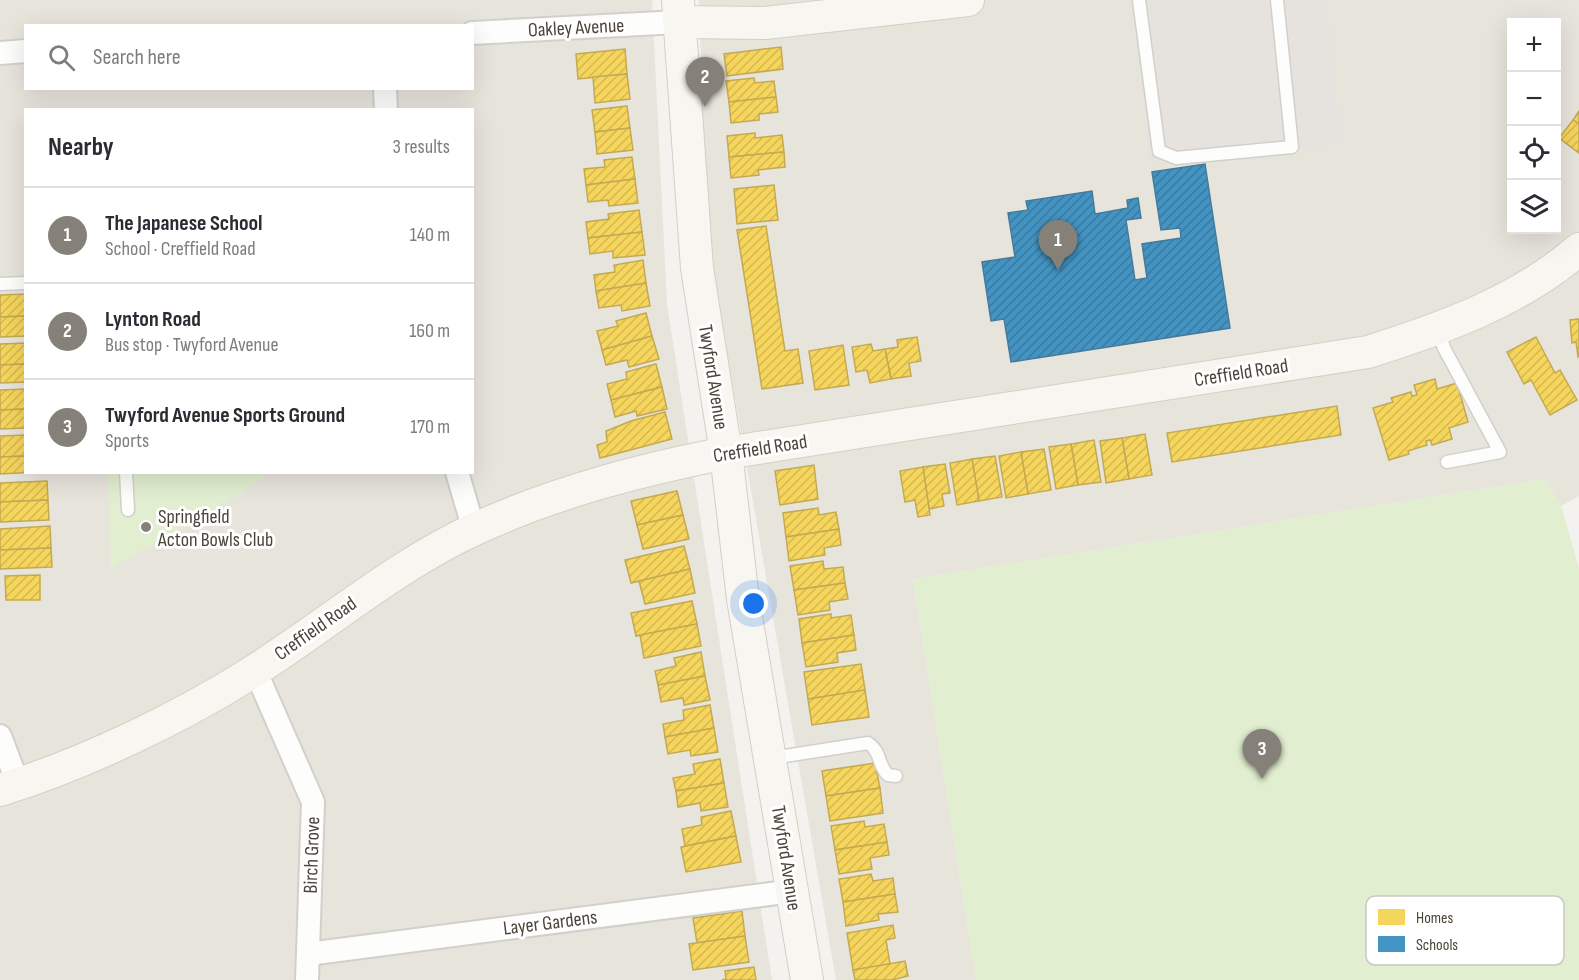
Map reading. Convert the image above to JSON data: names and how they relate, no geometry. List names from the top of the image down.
{
  "streets": {
    "street": [
      "Oakley Avenue",
      "Creffield Road",
      "Twyford Avenue",
      "Birch Grove",
      "Layer Gardens"
    ]
  },
  "crossings": [
    ["Oakley Avenue", "Twyford Avenue"],
    ["Creffield Road", "Twyford Avenue"],
    ["Creffield Road", "Birch Grove"],
    ["Twyford Avenue", "Layer Gardens"],
    ["Birch Grove", "Layer Gardens"]
  ],
  "places": ["Springfield Acton Bowls Club"],
  "legend": ["Homes", "Schools"],
  "page": {
    "map_buttons": ["+", "−"],
    "search": "Search here",
    "pins": ["2", "1", "3"],
    "heading": ["Nearby", "3 results"],
    "list": [
      {
        "mark": "1",
        "name": "The Japanese School",
        "note": "School · Creffield Road",
        "value": "140 m"
      },
      {
        "mark": "2",
        "name": "Lynton Road",
        "note": "Bus stop · Twyford Avenue",
        "value": "160 m"
      },
      {
        "mark": "3",
        "name": "Twyford Avenue Sports Ground",
        "note": "Sports",
        "value": "170 m"
      }
    ]
  }
}
